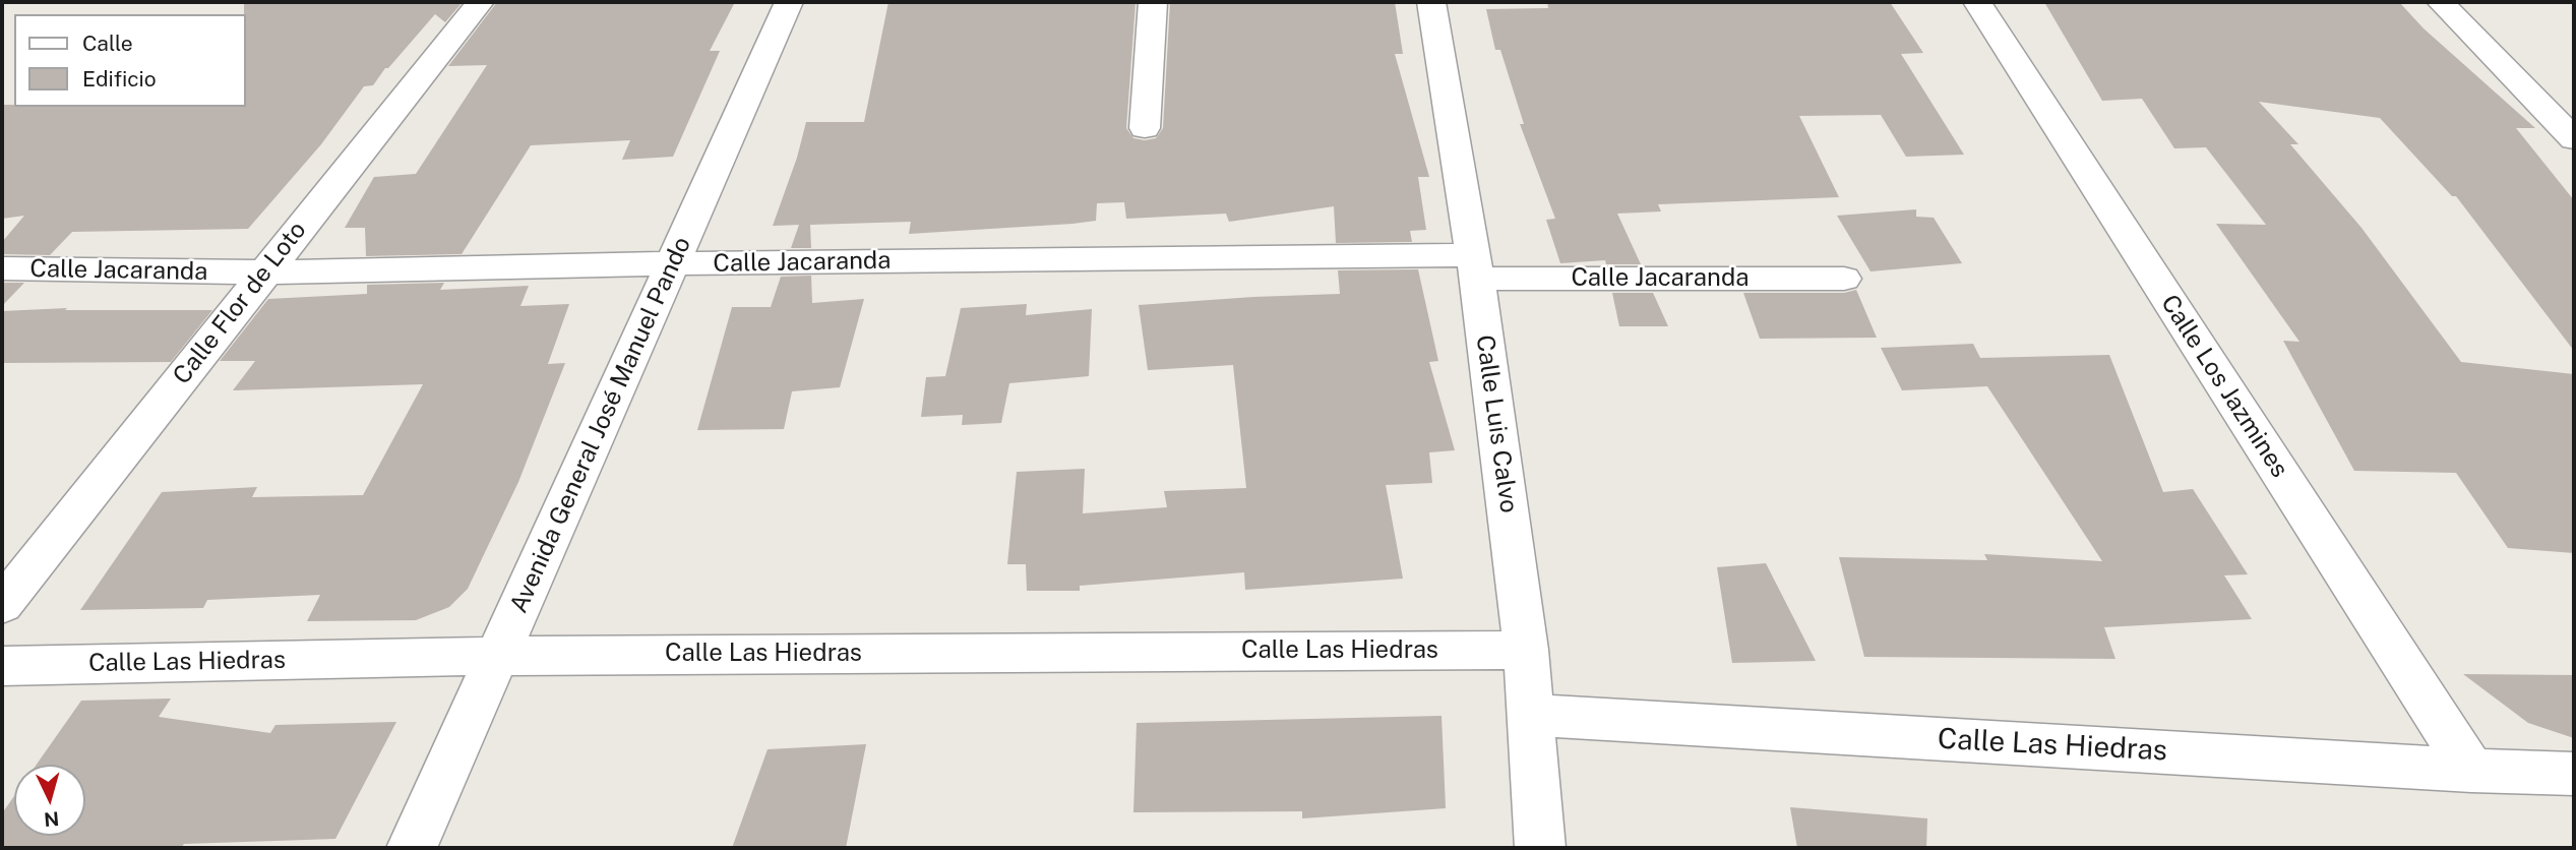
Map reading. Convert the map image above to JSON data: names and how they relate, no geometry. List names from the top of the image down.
{
  "streets": {
    "street": [
      "Calle Jacaranda",
      "Calle Flor de Loto",
      "Calle Los Jazmines",
      "Calle Luis Calvo",
      "Avenida General José Manuel Pando",
      "Calle Las Hiedras"
    ]
  },
  "crossings": [
    ["Calle Jacaranda", "Calle Flor de Loto"],
    ["Calle Jacaranda", "Calle Luis Calvo"],
    ["Calle Jacaranda", "Avenida General José Manuel Pando"],
    ["Calle Los Jazmines", "Calle Las Hiedras"],
    ["Calle Luis Calvo", "Calle Las Hiedras"],
    ["Avenida General José Manuel Pando", "Calle Las Hiedras"]
  ],
  "legend": ["Calle", "Edificio"],
  "north": "bottom"
}
